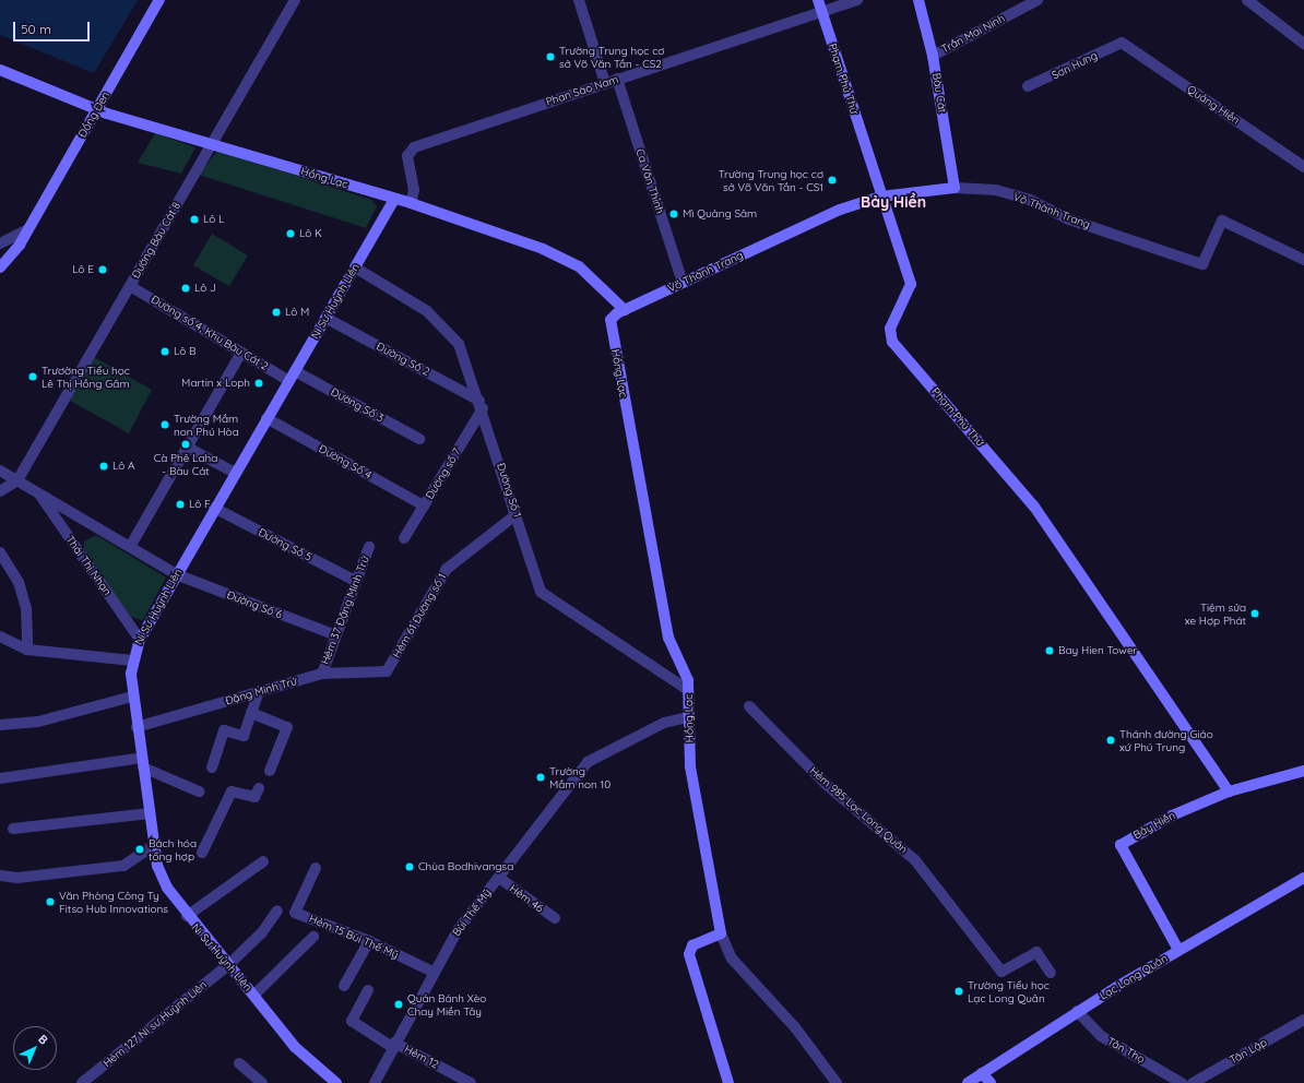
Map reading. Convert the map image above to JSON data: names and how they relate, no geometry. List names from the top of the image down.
{
  "streets": {
    "street": [
      "Trần Mai Ninh",
      "Sơn Hưng",
      "Phạm Phú Thứ",
      "Phan Sào Nam",
      "Bàu Cát",
      "Quảng Hiền",
      "Đồng Đen",
      "Hồng Lạc",
      "Ca Văn Thỉnh",
      "Võ Thành Trang",
      "Đường Bàu Cát 8",
      "Ni Sư Huỳnh Liên",
      "Đường số 4, Khu Bàu Cát 2",
      "Đường Số 2",
      "Đường Số 3",
      "Đường Số 4",
      "Đường số 7",
      "Đường Số 1",
      "Đường Số 5",
      "Thái Thị Nhạn",
      "Đường Số 6",
      "Hẻm 37 Đặng Minh Trứ",
      "Hẻm 61 Đường số 1",
      "Đặng Minh Trứ",
      "Hẻm 985 Lạc Long Quân",
      "Bảy Hiền",
      "Hẻm 46",
      "Bùi Thế Mỹ",
      "Hẻm 15 Bùi Thế Mỹ",
      "Lạc Long Quân",
      "Hẻm 127 Ni sư Huỳnh Liên",
      "Tân Thọ",
      "Tân Lập",
      "Hẻm 12"
    ]
  },
  "crossings": [
    ["Trần Mai Ninh", "Bàu Cát"],
    ["Sơn Hưng", "Quảng Hiền"],
    ["Phạm Phú Thứ", "Phan Sào Nam"],
    ["Phạm Phú Thứ", "Võ Thành Trang"],
    ["Phạm Phú Thứ", "Bảy Hiền"],
    ["Phan Sào Nam", "Hồng Lạc"],
    ["Phan Sào Nam", "Ca Văn Thỉnh"],
    ["Bàu Cát", "Võ Thành Trang"],
    ["Đồng Đen", "Hồng Lạc"],
    ["Hồng Lạc", "Võ Thành Trang"],
    ["Hồng Lạc", "Đường Bàu Cát 8"],
    ["Hồng Lạc", "Ni Sư Huỳnh Liên"],
    ["Hồng Lạc", "Đường Số 1"],
    ["Hồng Lạc", "Bùi Thế Mỹ"],
    ["Ca Văn Thỉnh", "Võ Thành Trang"],
    ["Đường Bàu Cát 8", "Đường số 4, Khu Bàu Cát 2"],
    ["Đường Bàu Cát 8", "Thái Thị Nhạn"],
    ["Ni Sư Huỳnh Liên", "Đường số 4, Khu Bàu Cát 2"],
    ["Ni Sư Huỳnh Liên", "Đường Số 2"],
    ["Ni Sư Huỳnh Liên", "Đường Số 3"],
    ["Ni Sư Huỳnh Liên", "Đường Số 4"],
    ["Ni Sư Huỳnh Liên", "Đường Số 1"],
    ["Ni Sư Huỳnh Liên", "Đường Số 5"],
    ["Ni Sư Huỳnh Liên", "Thái Thị Nhạn"],
    ["Ni Sư Huỳnh Liên", "Đường Số 6"],
    ["Ni Sư Huỳnh Liên", "Đặng Minh Trứ"],
    ["Ni Sư Huỳnh Liên", "Hẻm 127 Ni sư Huỳnh Liên"],
    ["Đường Số 2", "Đường số 7"],
    ["Đường Số 2", "Đường Số 1"],
    ["Đường Số 4", "Đường số 7"],
    ["Đường số 7", "Đường Số 1"],
    ["Đường Số 1", "Hẻm 61 Đường số 1"],
    ["Đường Số 5", "Hẻm 37 Đặng Minh Trứ"],
    ["Thái Thị Nhạn", "Đường Số 6"],
    ["Đường Số 6", "Hẻm 37 Đặng Minh Trứ"],
    ["Hẻm 37 Đặng Minh Trứ", "Đặng Minh Trứ"],
    ["Hẻm 61 Đường số 1", "Đặng Minh Trứ"],
    ["Bảy Hiền", "Lạc Long Quân"],
    ["Hẻm 46", "Bùi Thế Mỹ"],
    ["Bùi Thế Mỹ", "Hẻm 15 Bùi Thế Mỹ"],
    ["Bùi Thế Mỹ", "Hẻm 12"],
    ["Lạc Long Quân", "Tân Thọ"]
  ],
  "districts": ["Bảy Hiền"],
  "places": [
    "Trường Trung học cơ sở Võ Văn Tần - CS2",
    "Trường Trung học cơ sở Võ Văn Tần - CS1",
    "Mì Quảng Sâm",
    "Lô L",
    "Lô K",
    "Lô E",
    "Lô J",
    "Lô M",
    "Lô B",
    "Trươờng Tiểu học Lê Thị Hồng Gấm",
    "Martin x Loph",
    "Trường Mầm non Phú Hòa",
    "Cà Phê Laha - Bàu Cát",
    "Lô A",
    "Lô F",
    "Tiệm sửa xe Hợp Phát",
    "Bay Hien Tower",
    "Thánh đường Giáo xứ Phú Trung",
    "Trường Mầm non 10",
    "Bách hóa tổng hợp",
    "Chùa Bodhivangsa",
    "Văn Phòng Công Ty Fitso Hub Innovations",
    "Trường Tiểu học Lạc Long Quân",
    "Quán Bánh Xèo Chay Miền Tây"
  ],
  "scale_bar": "50 m",
  "north": "top right"
}
